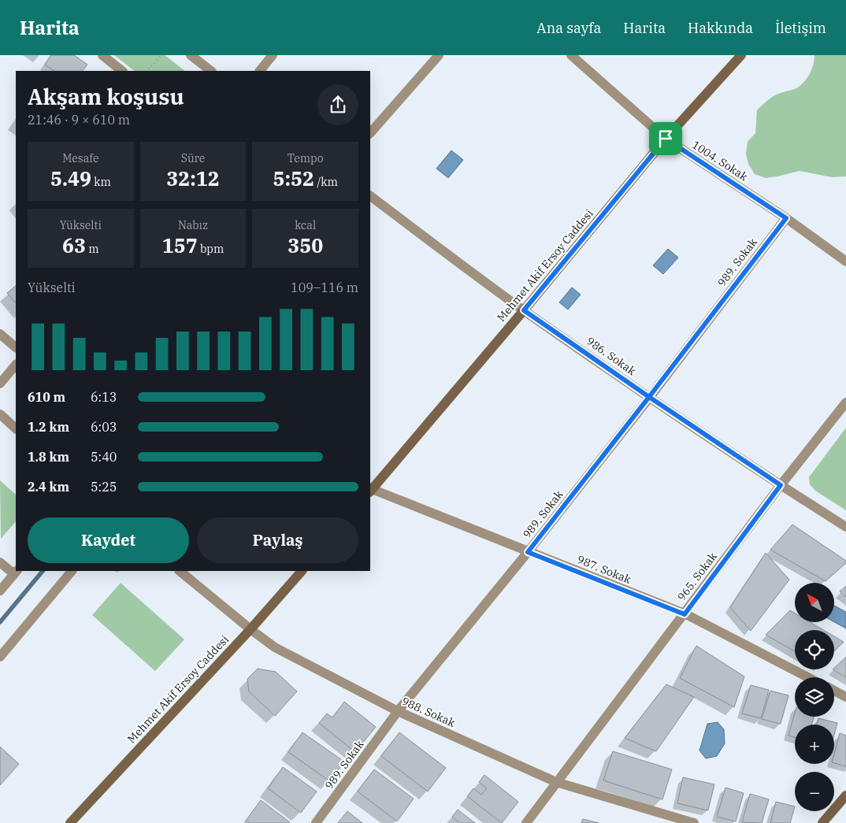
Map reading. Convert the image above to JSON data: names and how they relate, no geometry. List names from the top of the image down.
{
  "streets": {
    "street": [
      "1004. Sokak",
      "989. Sokak",
      "Mehmet Akif Ersoy Caddesi",
      "986. Sokak",
      "987. Sokak",
      "965. Sokak",
      "988. Sokak"
    ]
  },
  "crossings": [
    ["1004. Sokak", "989. Sokak"],
    ["1004. Sokak", "Mehmet Akif Ersoy Caddesi"],
    ["989. Sokak", "986. Sokak"],
    ["989. Sokak", "987. Sokak"],
    ["989. Sokak", "988. Sokak"],
    ["Mehmet Akif Ersoy Caddesi", "986. Sokak"],
    ["Mehmet Akif Ersoy Caddesi", "987. Sokak"],
    ["Mehmet Akif Ersoy Caddesi", "988. Sokak"],
    ["986. Sokak", "965. Sokak"],
    ["987. Sokak", "965. Sokak"],
    ["965. Sokak", "988. Sokak"]
  ],
  "north": "top left",
  "page": {
    "header": "Harita",
    "nav": [
      "Ana sayfa",
      "Harita",
      "Hakkında",
      "İletişim"
    ],
    "heading": ["Akşam koşusu", "21:46 · 9 × 610 m"],
    "stats": [
      ["Mesafe", "5.49 km"],
      ["Süre", "32:12"],
      ["Tempo", "5:52 /km"],
      ["Yükselti", "63 m"],
      ["Nabız", "157 bpm"],
      ["kcal", "350"]
    ],
    "chart": ["Yükselti", "109–116 m"],
    "list": [
      {
        "name": "610 m",
        "note": "6:13"
      },
      {
        "name": "1.2 km",
        "note": "6:03"
      },
      {
        "name": "1.8 km",
        "note": "5:40"
      },
      {
        "name": "2.4 km",
        "note": "5:25"
      }
    ],
    "buttons": ["Kaydet", "Paylaş"],
    "map_buttons": ["+", "−"]
  }
}
